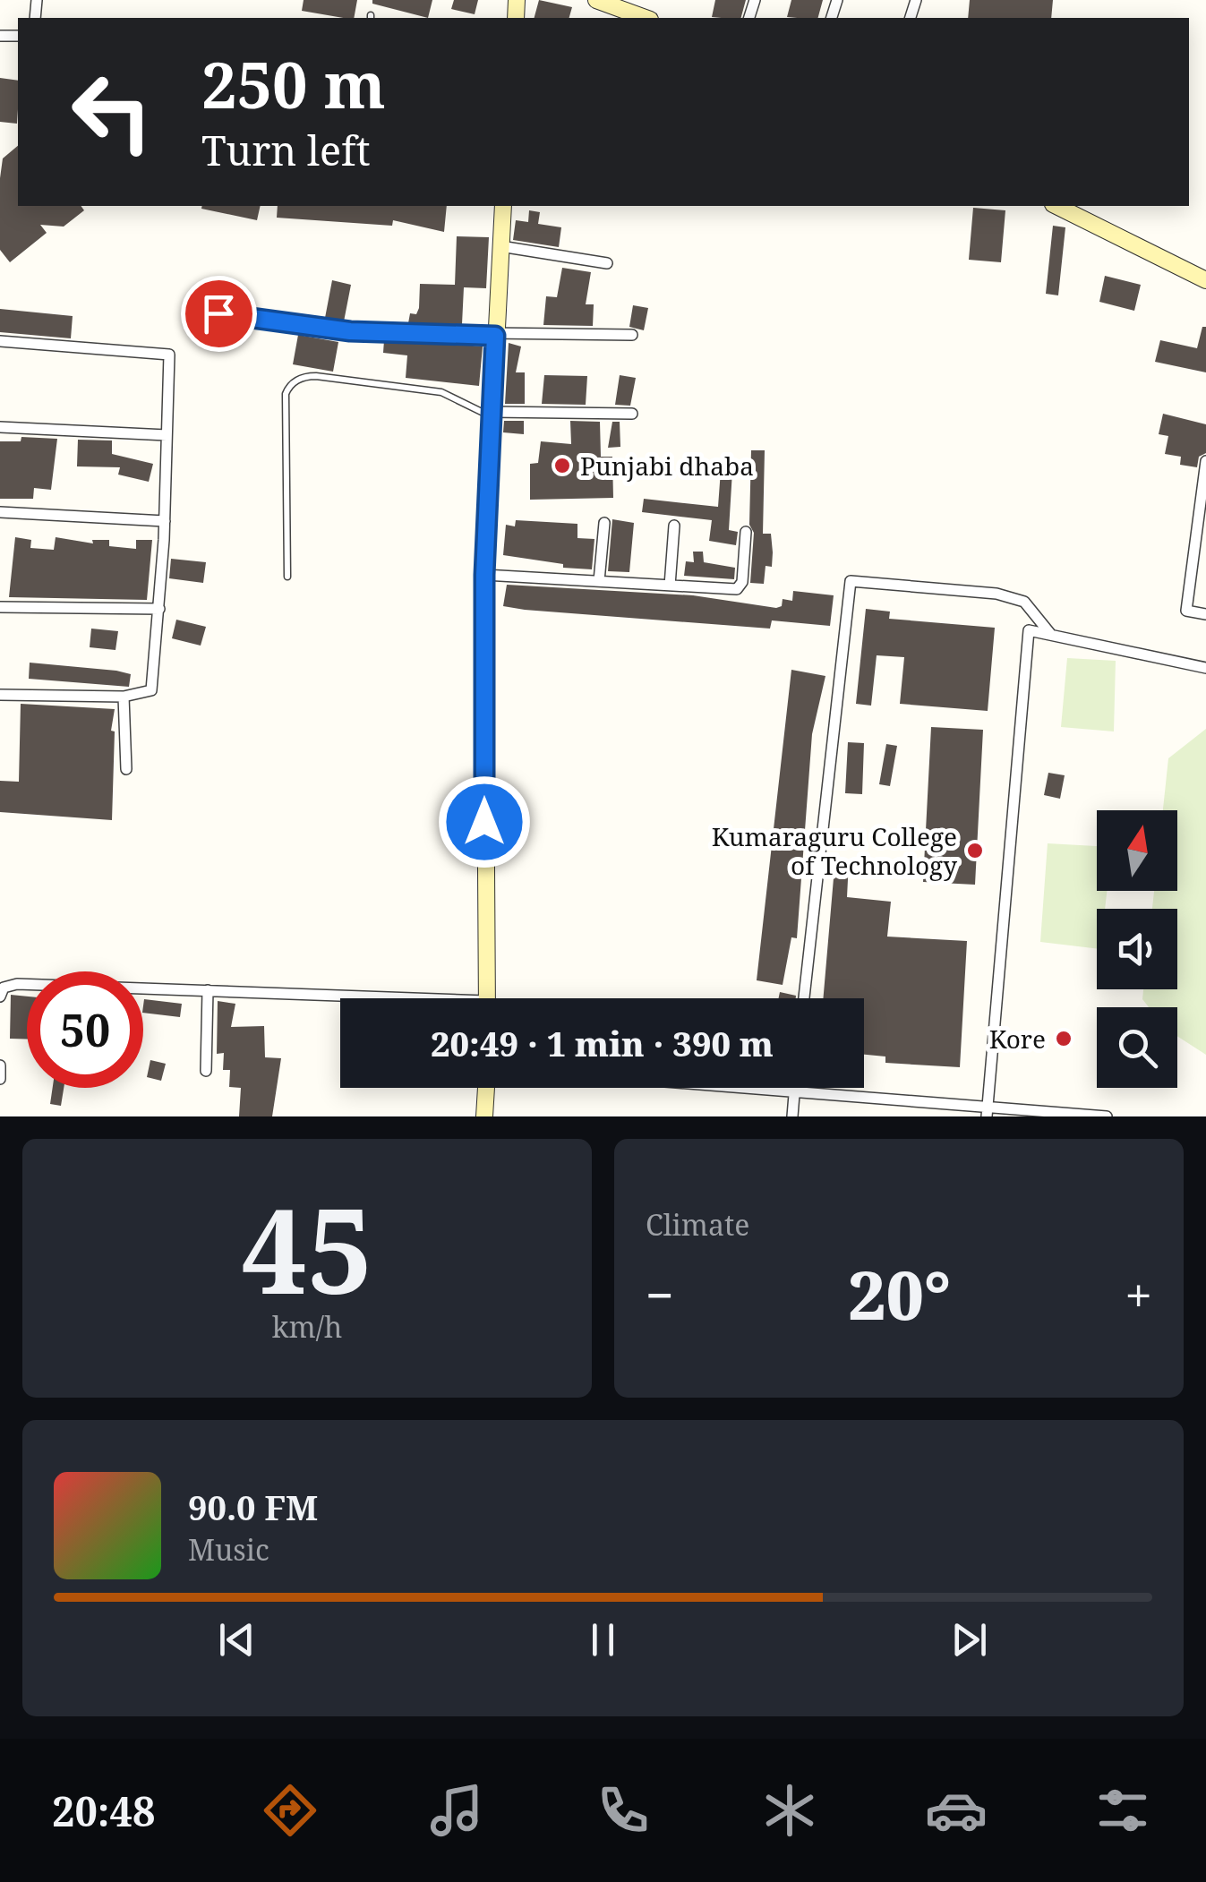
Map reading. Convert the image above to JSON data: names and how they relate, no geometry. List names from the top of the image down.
{
  "places": ["Punjabi dhaba", "Kumaraguru College of Technology", "Kore"],
  "north": "top",
  "page": {
    "turn": ["250 m", "Turn left"],
    "limit": "50",
    "trip": "20:49 · 1 min · 390 m",
    "tile": [
      ["45", "km/h"],
      "Climate"
    ],
    "heat": ["−", "20°", "+"],
    "song": ["90.0 FM", "Music"],
    "tabs": "20:48"
  }
}
